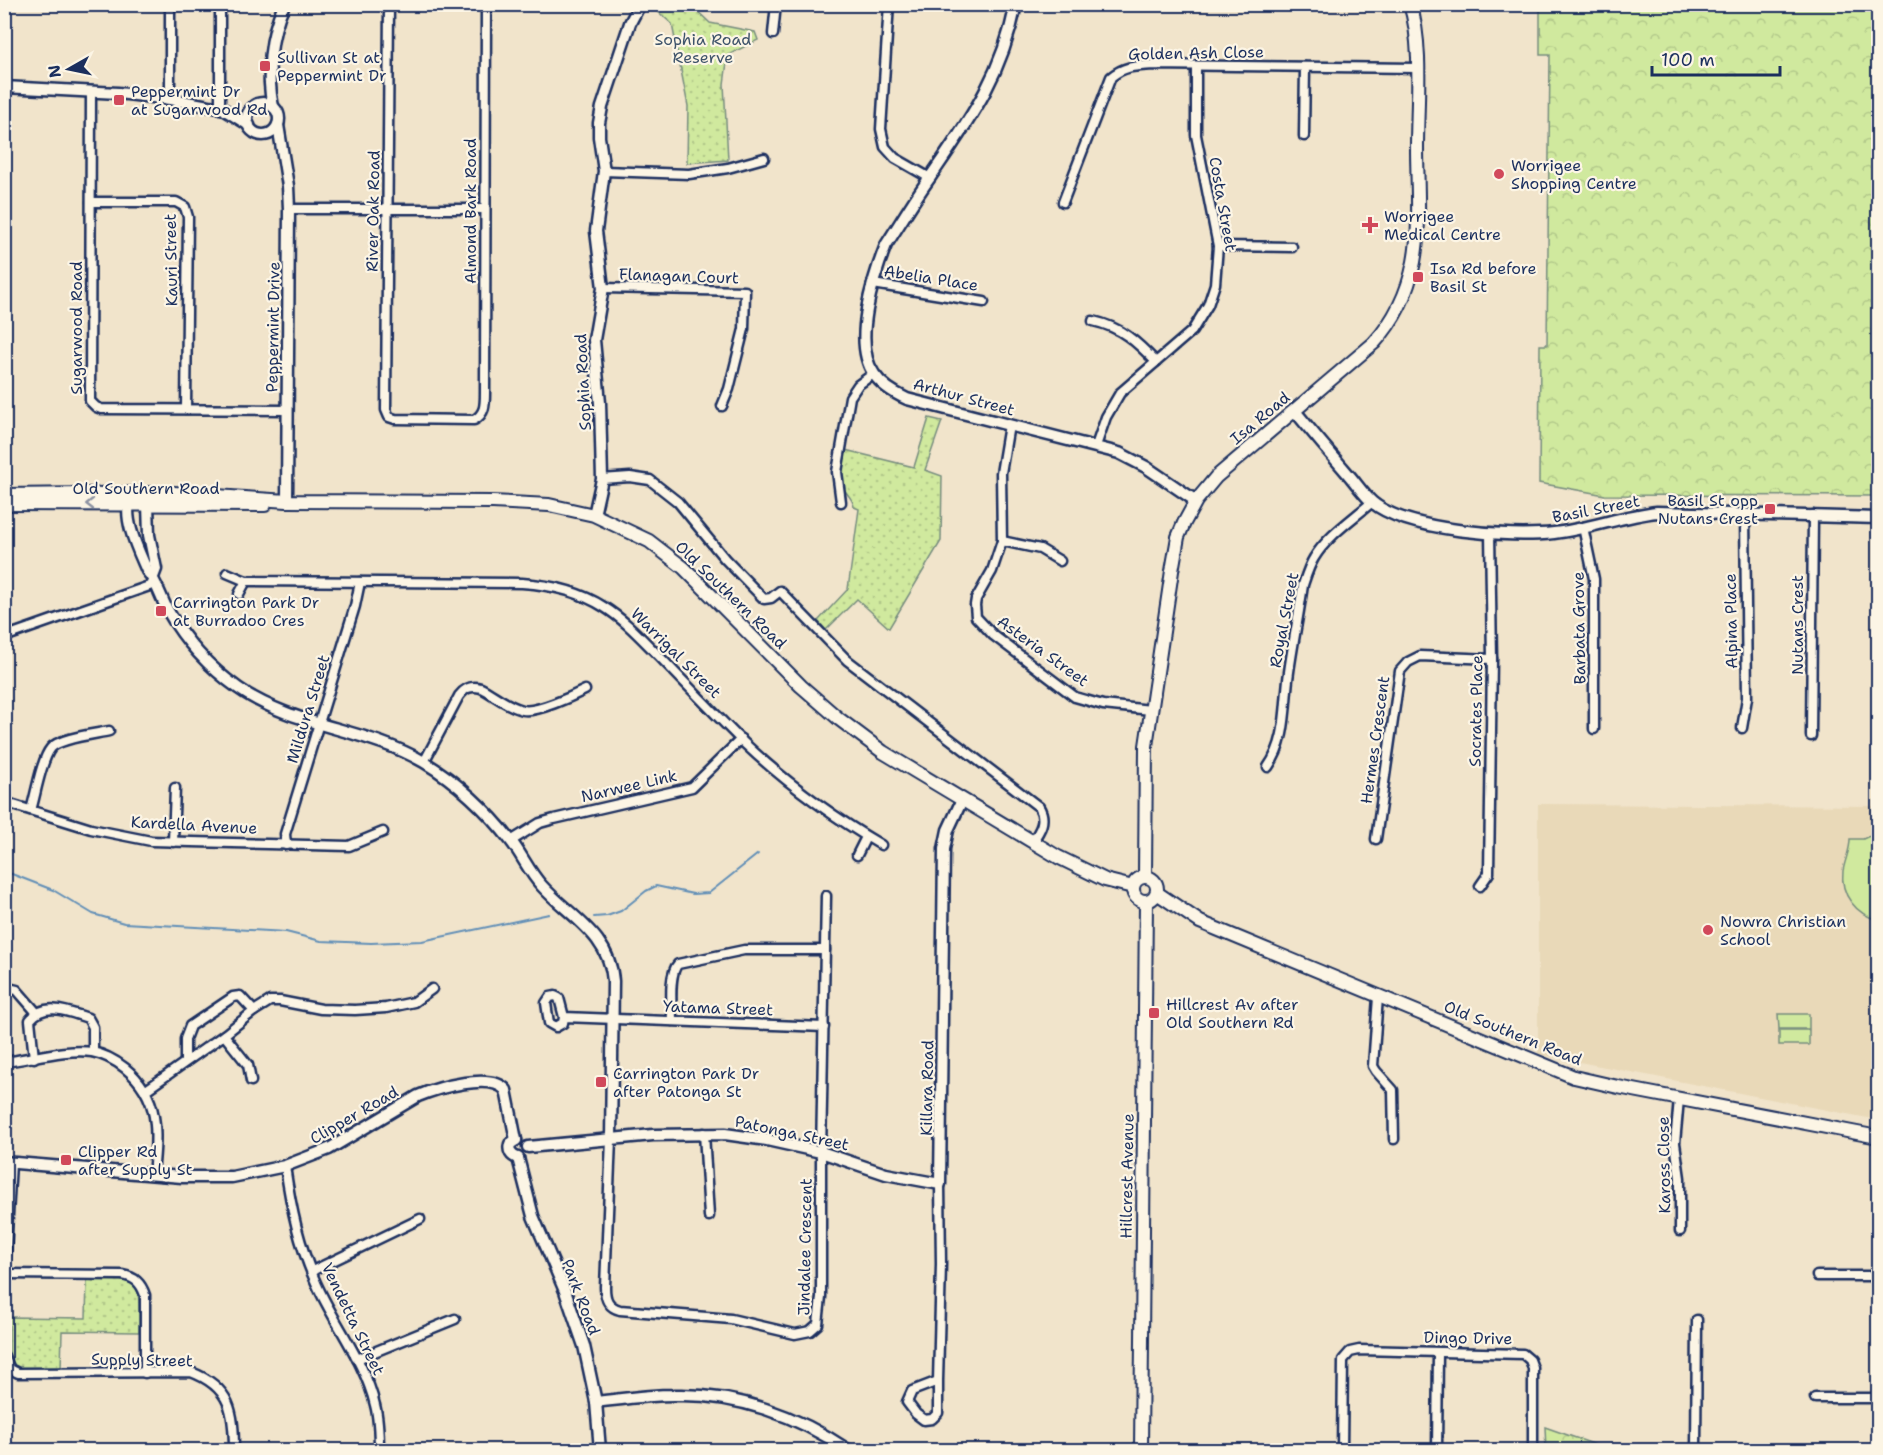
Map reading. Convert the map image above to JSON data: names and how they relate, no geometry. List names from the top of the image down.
{
  "streets": {
    "main road": ["Isa Road", "Old Southern Road", "Hillcrest Avenue"],
    "street": [
      "Golden Ash Close",
      "Costa Street",
      "River Oak Road",
      "Almond Bark Road",
      "Kauri Street",
      "Flanagan Court",
      "Abelia Place",
      "Peppermint Drive",
      "Sugarwood Road",
      "Sophia Road",
      "Arthur Street",
      "Basil Street",
      "Royal Street",
      "Alpina Place",
      "Nutans Crest",
      "Barbata Grove",
      "Asteria Street",
      "Warrigal Street",
      "Mildura Street",
      "Socrates Place",
      "Hermes Crescent",
      "Narwee Link",
      "Kardella Avenue",
      "Yatama Street",
      "Killara Road",
      "Clipper Road",
      "Patonga Street",
      "Kaross Close",
      "Jindalee Crescent",
      "Park Road",
      "Vendetta Street",
      "Dingo Drive",
      "Supply Street"
    ]
  },
  "crossings": [
    ["Golden Ash Close", "Costa Street"],
    ["Golden Ash Close", "Isa Road"],
    ["Costa Street", "Arthur Street"],
    ["River Oak Road", "Almond Bark Road"],
    ["Kauri Street", "Sugarwood Road"],
    ["Flanagan Court", "Sophia Road"],
    ["Peppermint Drive", "Sugarwood Road"],
    ["Peppermint Drive", "Old Southern Road"],
    ["Sophia Road", "Old Southern Road"],
    ["Arthur Street", "Isa Road"],
    ["Arthur Street", "Asteria Street"],
    ["Isa Road", "Old Southern Road"],
    ["Isa Road", "Basil Street"],
    ["Isa Road", "Asteria Street"],
    ["Isa Road", "Hillcrest Avenue"],
    ["Old Southern Road", "Killara Road"],
    ["Old Southern Road", "Kaross Close"],
    ["Old Southern Road", "Hillcrest Avenue"],
    ["Basil Street", "Royal Street"],
    ["Basil Street", "Alpina Place"],
    ["Basil Street", "Nutans Crest"],
    ["Basil Street", "Barbata Grove"],
    ["Basil Street", "Socrates Place"],
    ["Warrigal Street", "Mildura Street"],
    ["Warrigal Street", "Narwee Link"],
    ["Mildura Street", "Kardella Avenue"],
    ["Socrates Place", "Hermes Crescent"],
    ["Yatama Street", "Jindalee Crescent"],
    ["Killara Road", "Patonga Street"],
    ["Clipper Road", "Patonga Street"],
    ["Clipper Road", "Park Road"],
    ["Clipper Road", "Vendetta Street"],
    ["Patonga Street", "Jindalee Crescent"],
    ["Patonga Street", "Park Road"]
  ],
  "parks": ["Sophia Road Reserve"],
  "places": {
    "transit": [
      "Sullivan St at Peppermint Dr",
      "Peppermint Dr at Sugarwood Rd",
      "Isa Rd before Basil St",
      "Basil St opp Nutans Crest",
      "Carrington Park Dr at Burradoo Cres",
      "Hillcrest Av after Old Southern Rd",
      "Carrington Park Dr after Patonga St",
      "Clipper Rd after Supply St"
    ],
    "other": ["Worrigee Shopping Centre", "Nowra Christian School"],
    "health": ["Worrigee Medical Centre"]
  },
  "scale_bar": "100 m",
  "north": "left"
}
